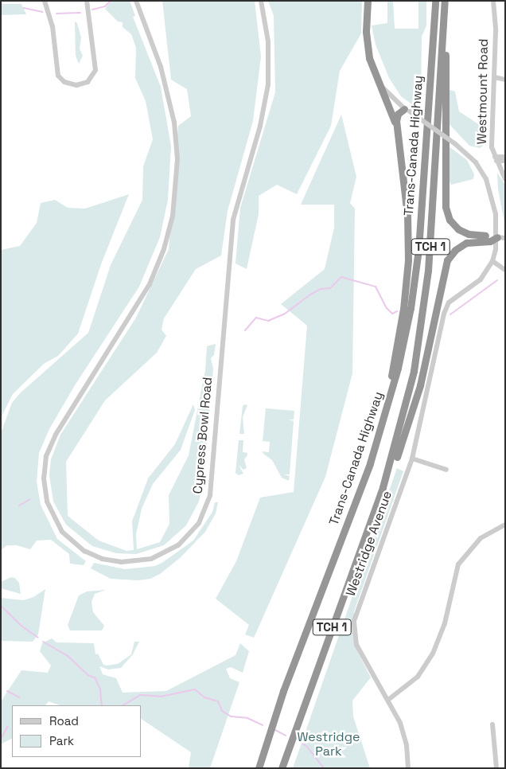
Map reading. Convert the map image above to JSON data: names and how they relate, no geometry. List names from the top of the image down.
{
  "streets": {
    "highway": ["Trans-Canada Highway", "TCH 1"],
    "street": ["Westmount Road", "Cypress Bowl Road", "Westridge Avenue"]
  },
  "parks": ["Westridge Park"],
  "legend": ["Road", "Park"]
}
